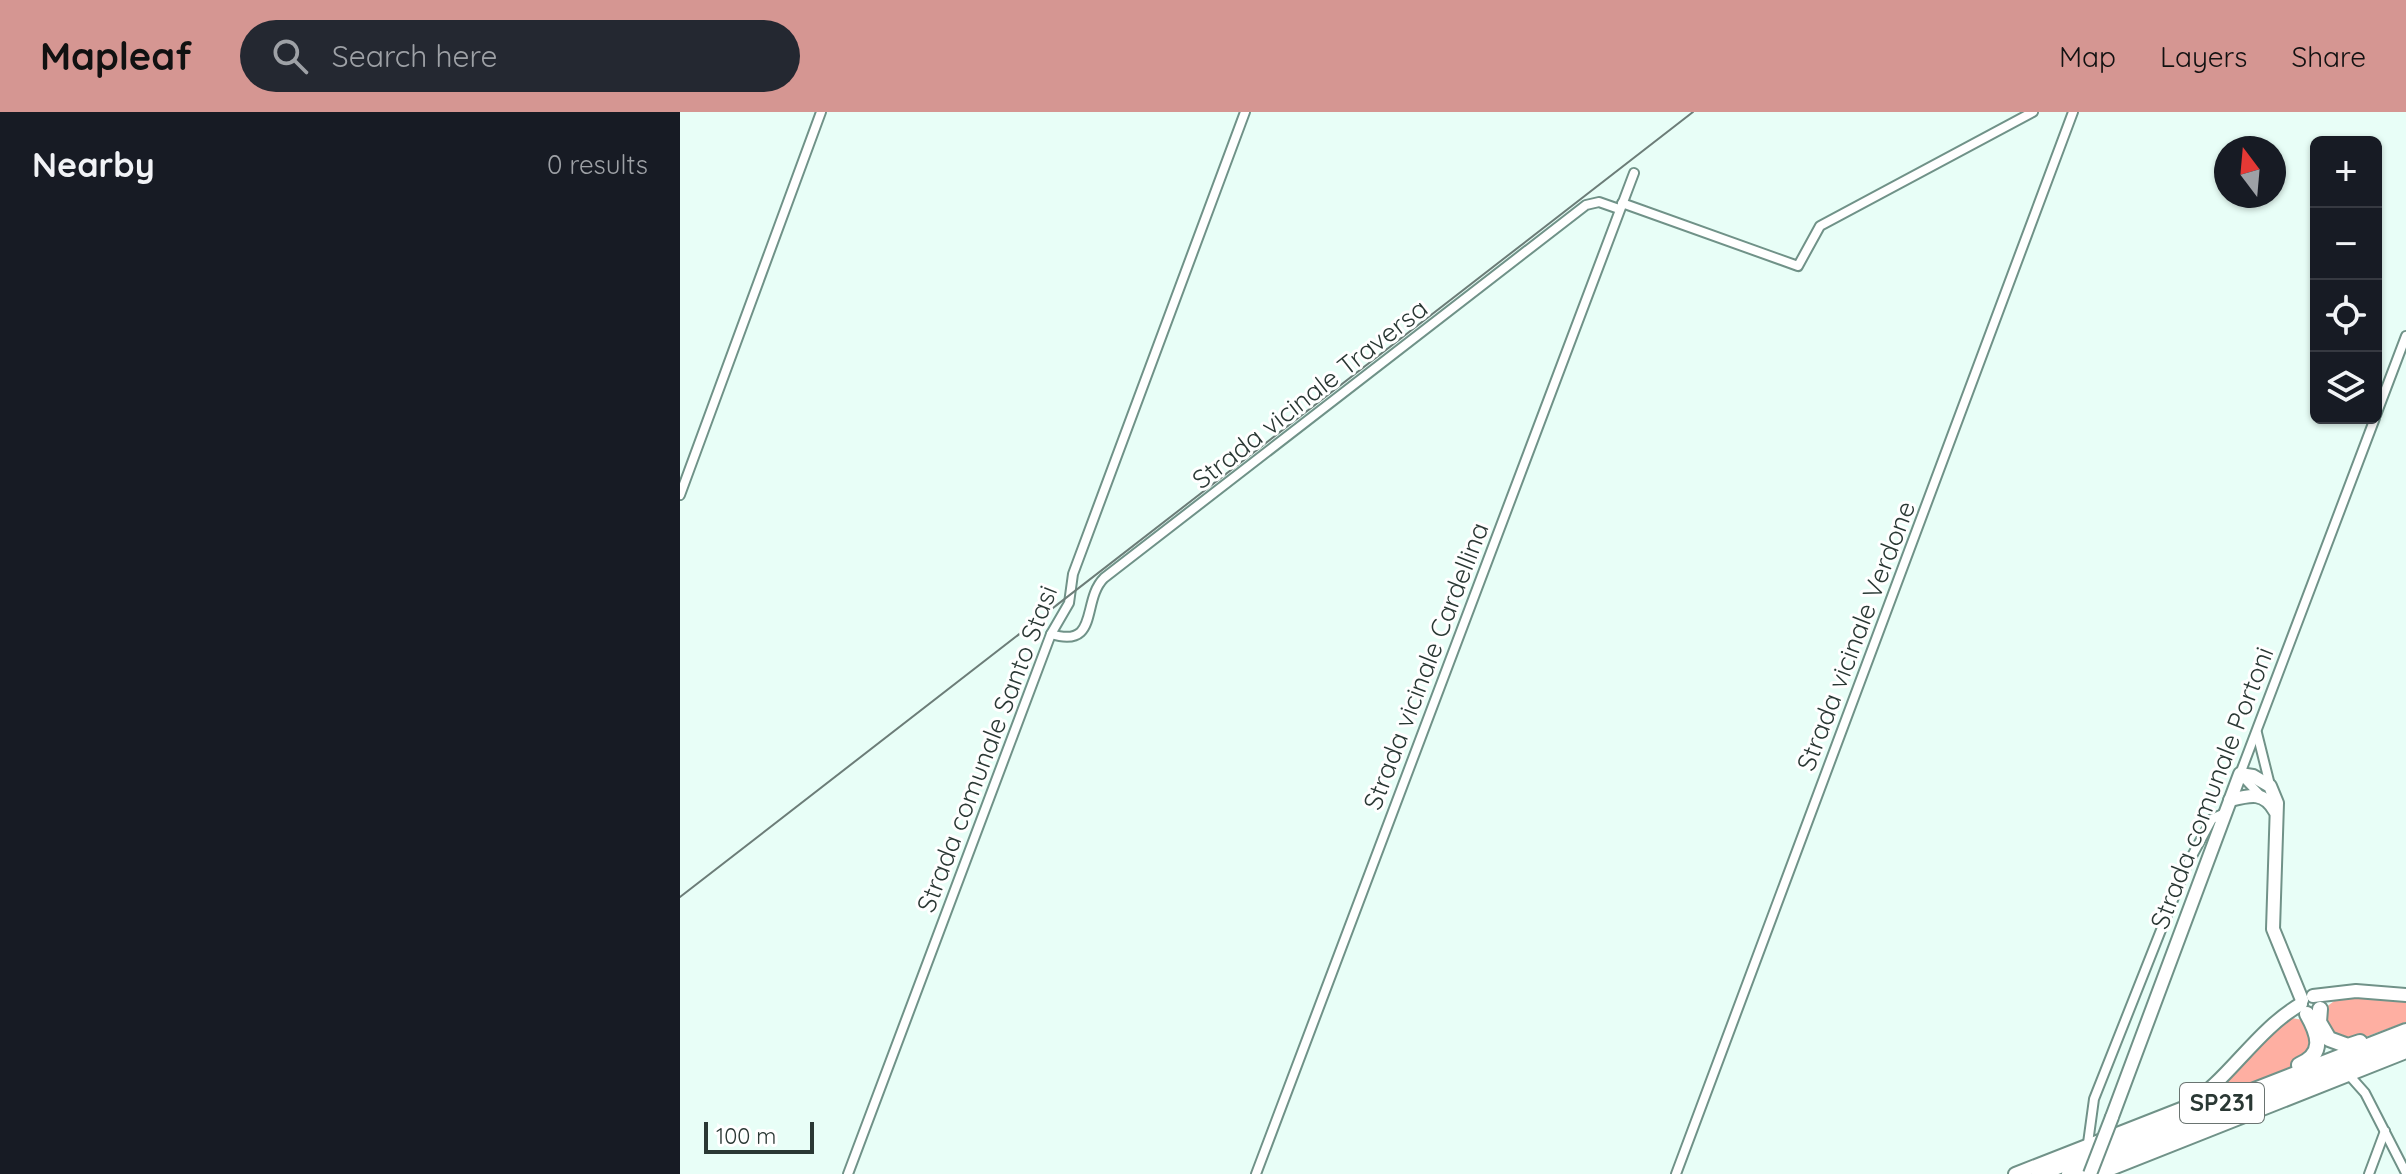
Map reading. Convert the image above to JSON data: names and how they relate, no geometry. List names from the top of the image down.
{
  "streets": {
    "highway": ["SP231"],
    "street": [
      "Strada vicinale Traversa",
      "Strada vicinale Verdone",
      "Strada vicinale Cardellina",
      "Strada comunale Santo Stasi",
      "Strada comunale Portoni"
    ]
  },
  "crossings": [
    ["Strada vicinale Traversa", "Strada vicinale Cardellina"],
    ["Strada vicinale Traversa", "Strada comunale Santo Stasi"]
  ],
  "scale_bar": "100 m",
  "north": "top",
  "page": {
    "header": "Mapleaf",
    "search": "Search here",
    "nav": ["Map", "Layers", "Share"],
    "heading": ["Nearby", "0 results"],
    "map_buttons": ["+", "−"],
    "scale": "100 m"
  }
}
